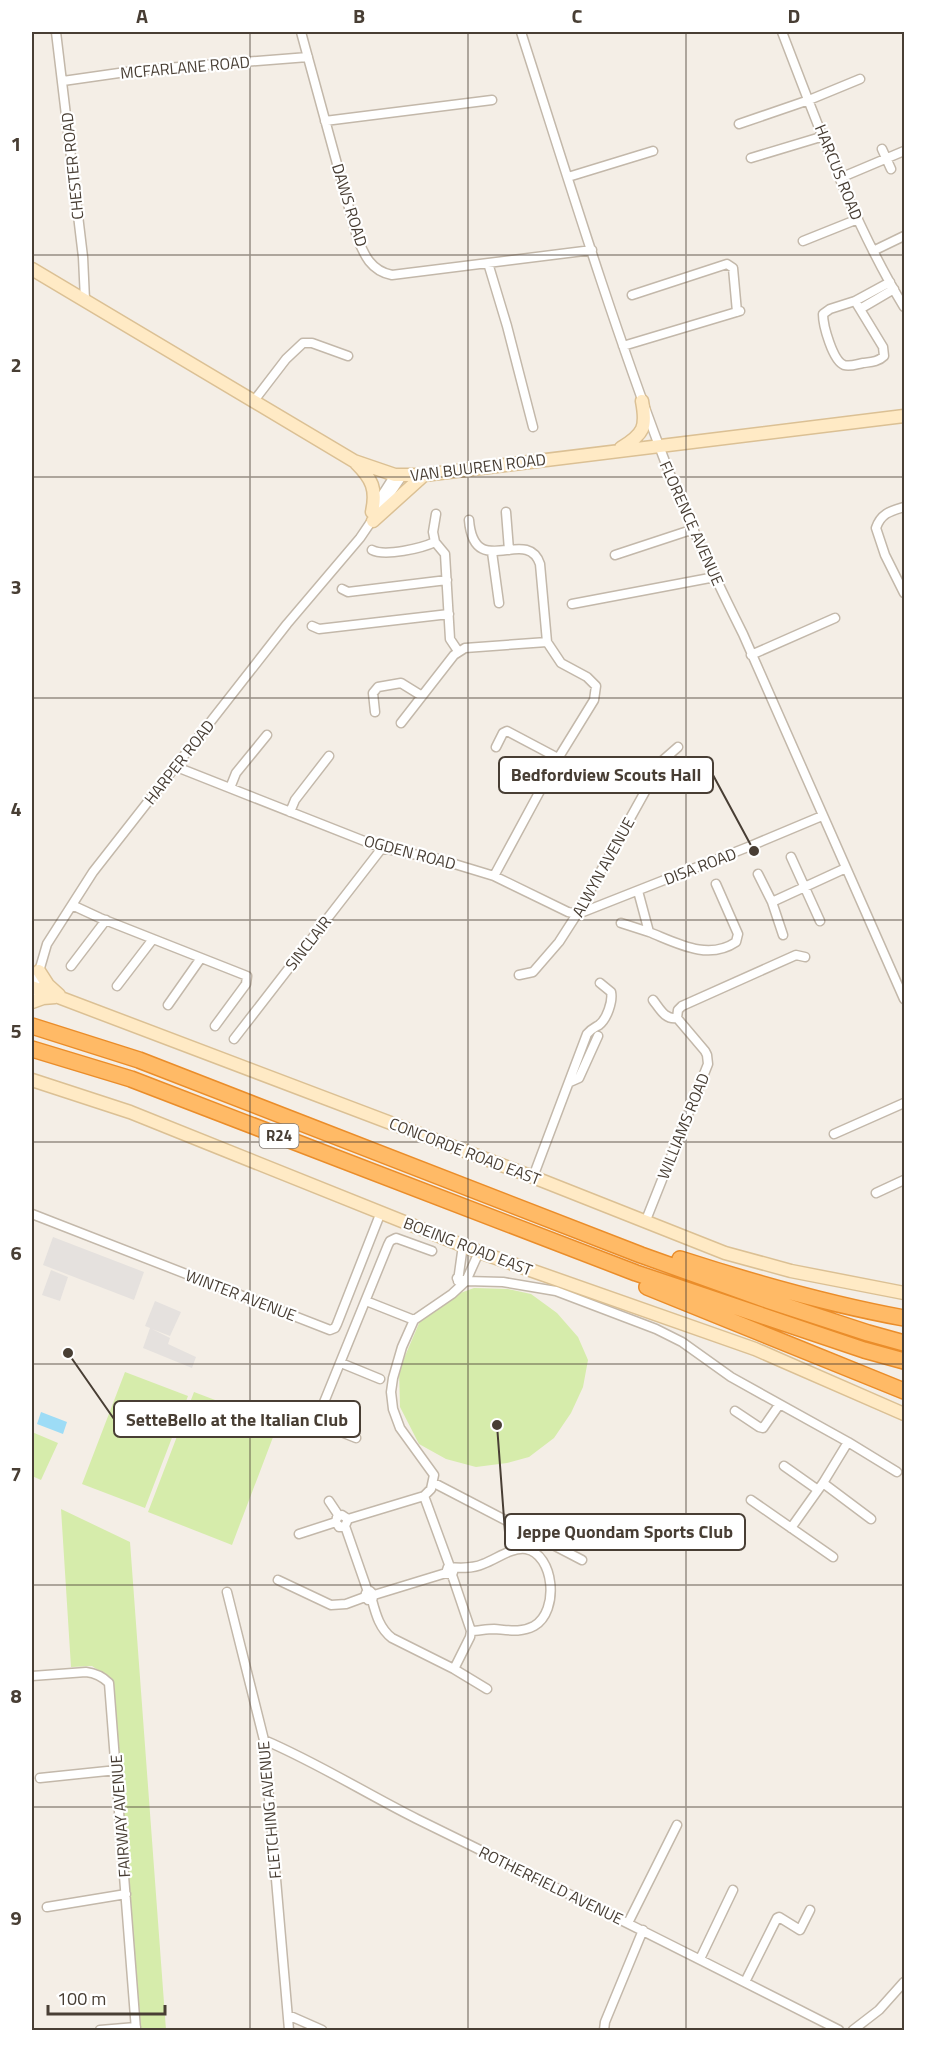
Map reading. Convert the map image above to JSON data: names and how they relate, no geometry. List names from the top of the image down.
{
  "streets": {
    "highway": ["R24"],
    "main road": ["VAN BUUREN ROAD", "CONCORDE ROAD EAST", "BOEING ROAD EAST"],
    "street": [
      "MCFARLANE ROAD",
      "CHESTER ROAD",
      "HARCUS ROAD",
      "DAWS ROAD",
      "FLORENCE AVENUE",
      "HARPER ROAD",
      "OGDEN ROAD",
      "DISA ROAD",
      "ALWYN AVENUE",
      "SINCLAIR",
      "WILLIAMS ROAD",
      "WINTER AVENUE",
      "FLETCHING AVENUE",
      "FAIRWAY AVENUE",
      "ROTHERFIELD AVENUE"
    ]
  },
  "crossings": [
    ["MCFARLANE ROAD", "CHESTER ROAD"],
    ["MCFARLANE ROAD", "DAWS ROAD"],
    ["CHESTER ROAD", "VAN BUUREN ROAD"],
    ["DAWS ROAD", "FLORENCE AVENUE"],
    ["VAN BUUREN ROAD", "FLORENCE AVENUE"],
    ["VAN BUUREN ROAD", "HARPER ROAD"],
    ["FLORENCE AVENUE", "DISA ROAD"],
    ["HARPER ROAD", "OGDEN ROAD"],
    ["HARPER ROAD", "CONCORDE ROAD EAST"],
    ["OGDEN ROAD", "DISA ROAD"],
    ["OGDEN ROAD", "ALWYN AVENUE"],
    ["OGDEN ROAD", "SINCLAIR"],
    ["DISA ROAD", "ALWYN AVENUE"],
    ["WILLIAMS ROAD", "CONCORDE ROAD EAST"],
    ["BOEING ROAD EAST", "WINTER AVENUE"],
    ["FLETCHING AVENUE", "ROTHERFIELD AVENUE"]
  ],
  "places": ["Bedfordview Scouts Hall", "SetteBello at the Italian Club", "Jeppe Quondam Sports Club"],
  "scale_bar": "100 m",
  "grid": {
    "columns": [
      "A",
      "B",
      "C",
      "D"
    ],
    "rows": [
      "1",
      "2",
      "3",
      "4",
      "5",
      "6",
      "7",
      "8",
      "9"
    ]
  }
}
